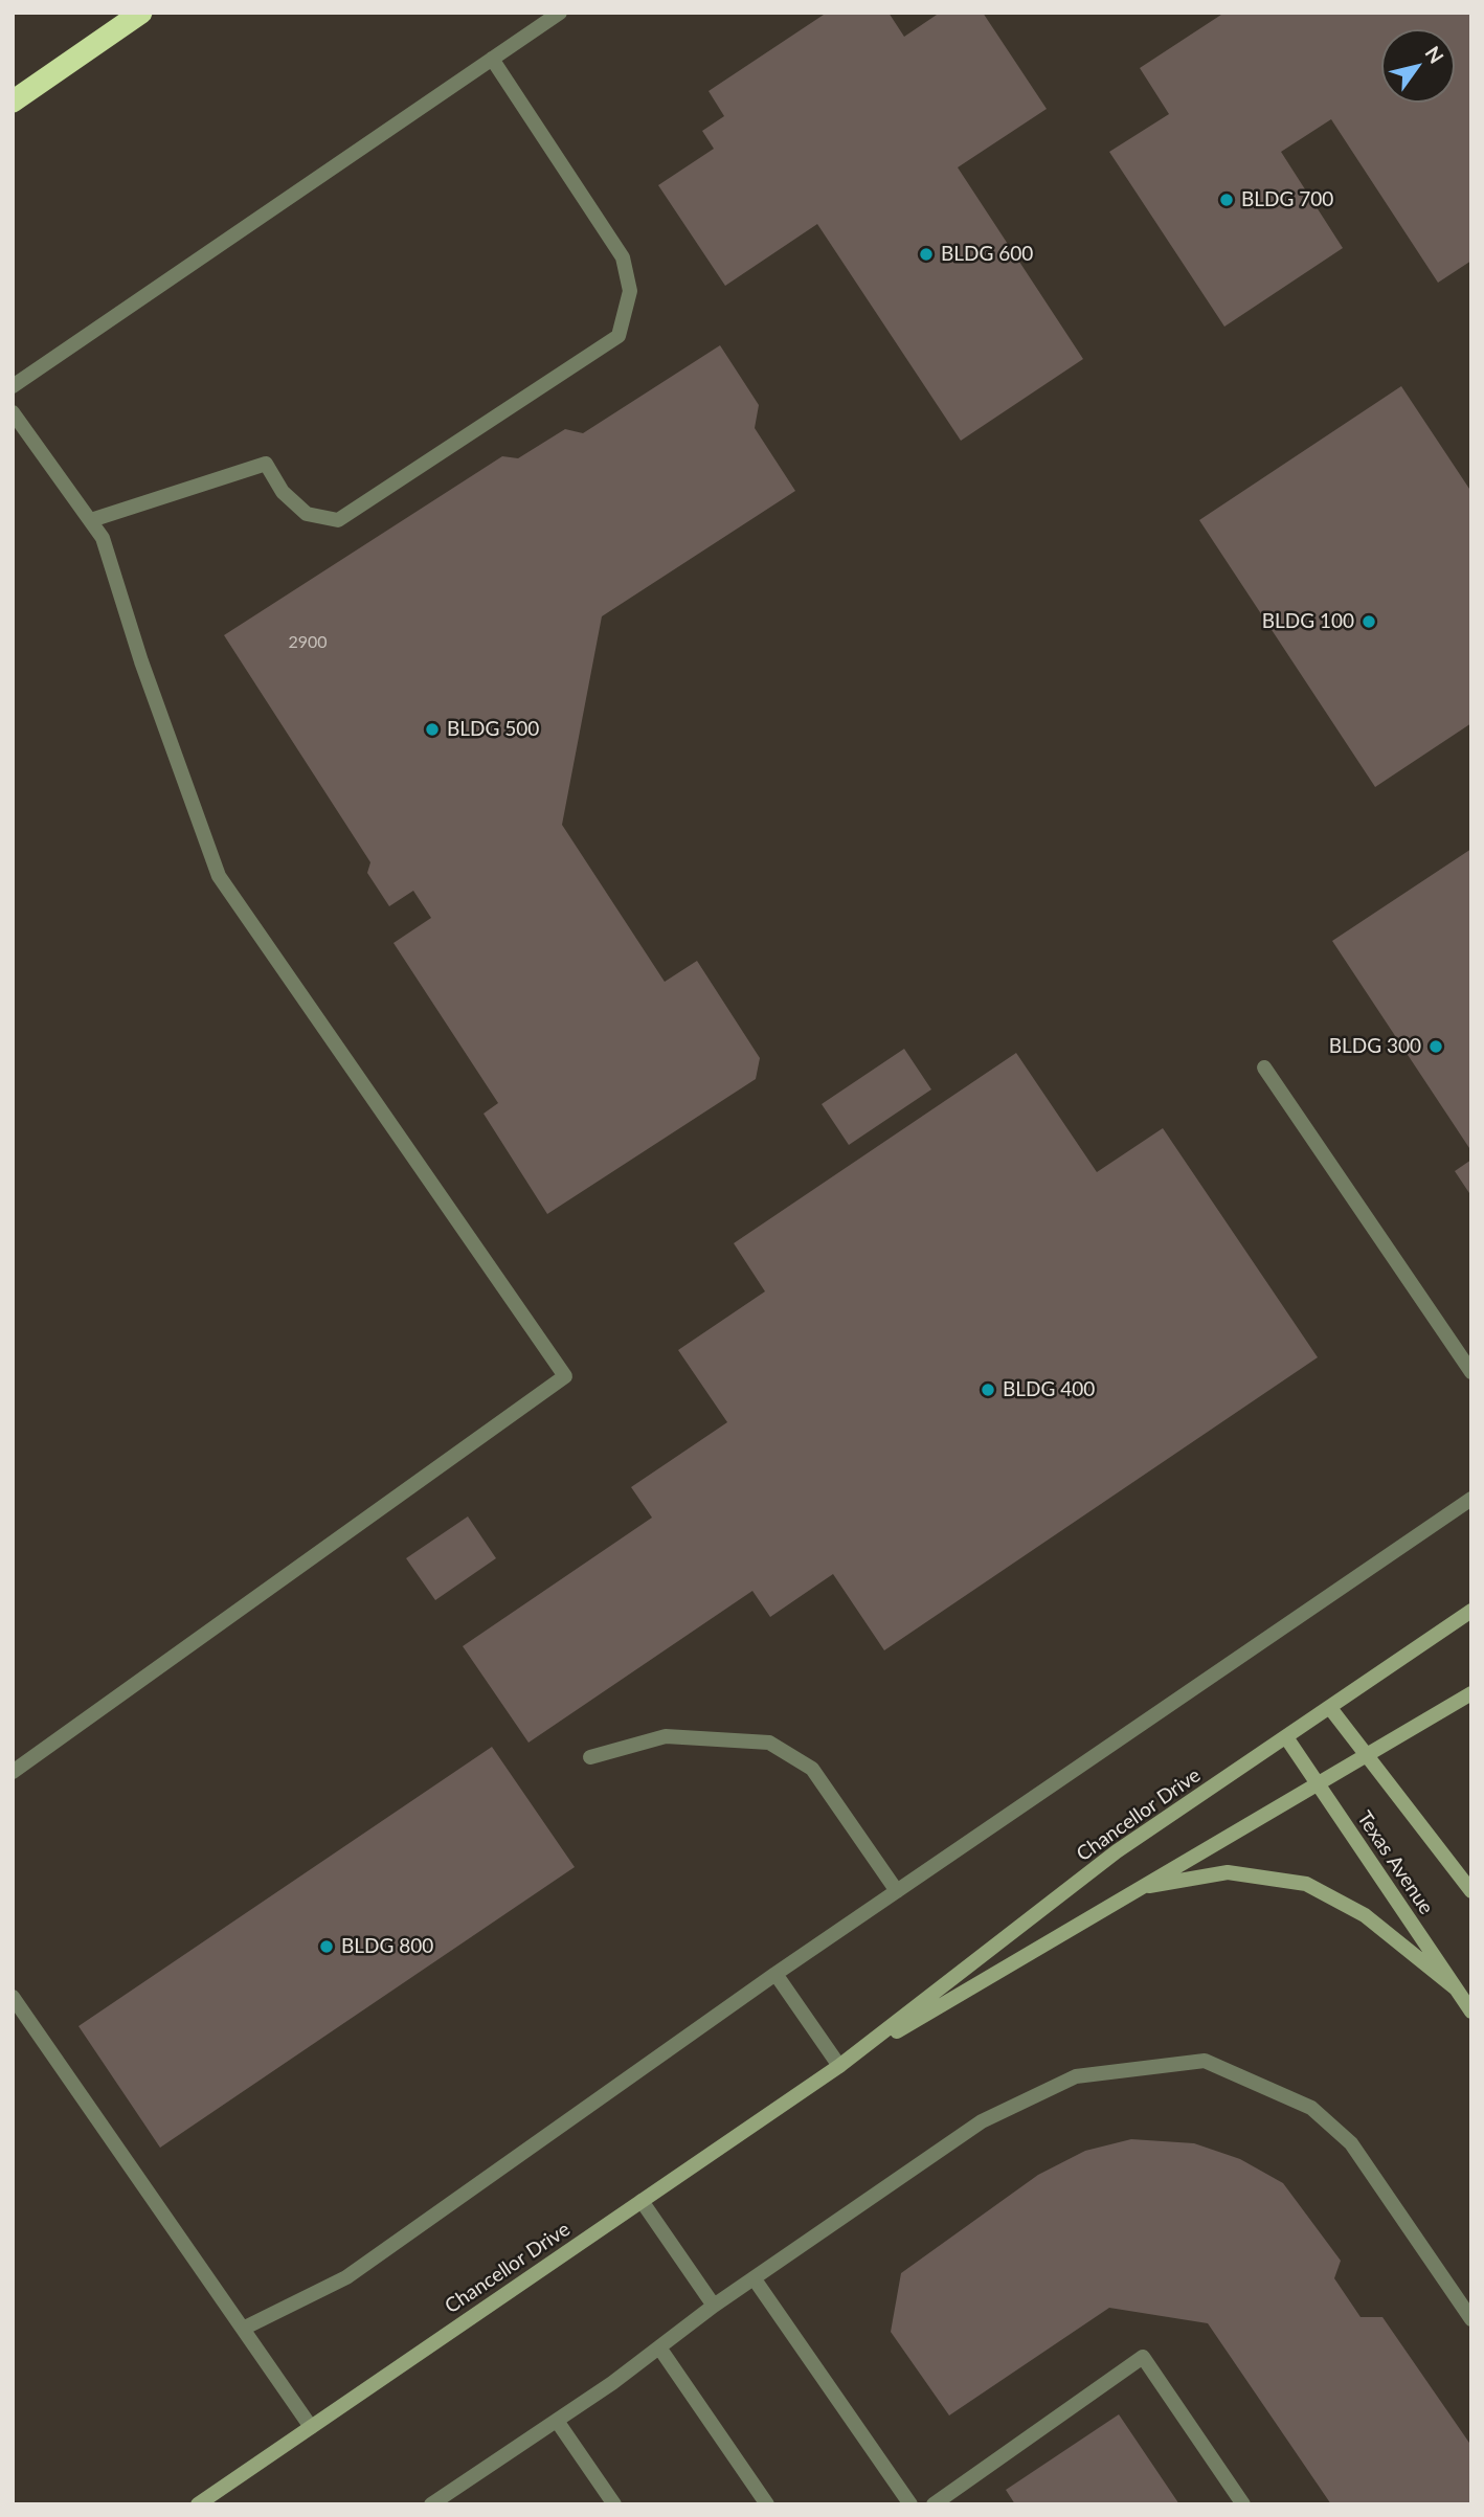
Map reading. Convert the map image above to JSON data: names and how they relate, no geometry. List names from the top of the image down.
{
  "streets": {
    "street": ["Chancellor Drive", "Texas Avenue"]
  },
  "crossings": [
    ["Chancellor Drive", "Texas Avenue"]
  ],
  "places": [
    "BLDG 700",
    "BLDG 600",
    "BLDG 100",
    "BLDG 500",
    "BLDG 300",
    "BLDG 400",
    "BLDG 800"
  ],
  "house_numbers": ["2900"],
  "north": "top right"
}
